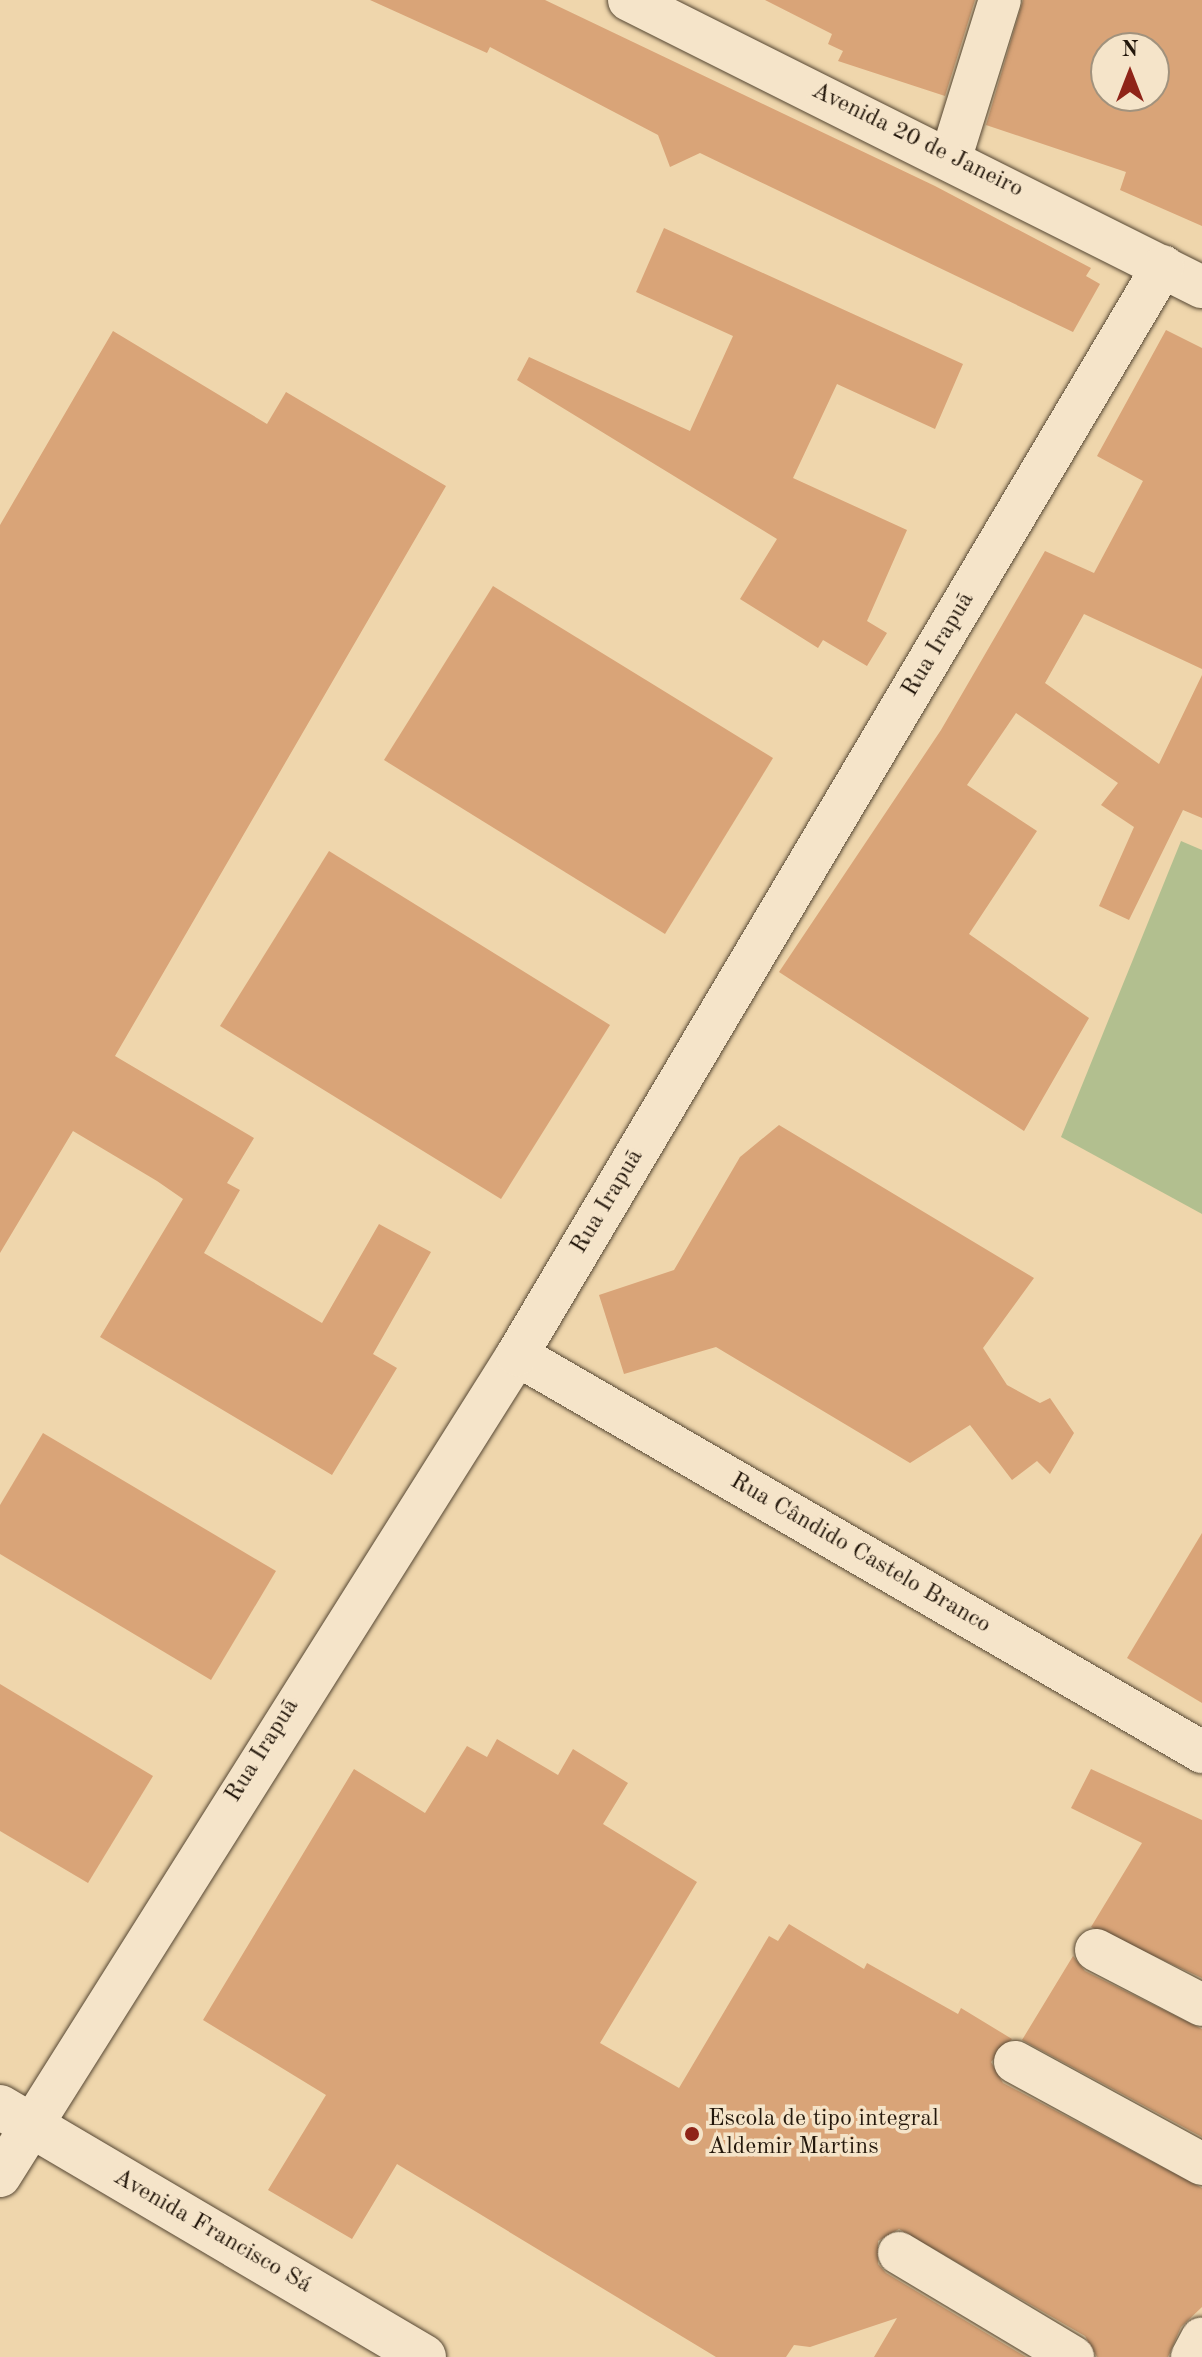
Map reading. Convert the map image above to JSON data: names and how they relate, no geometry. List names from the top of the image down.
{
  "streets": {
    "main road": ["Avenida Francisco Sá"],
    "street": ["Avenida 20 de Janeiro", "Rua Irapuã", "Rua Cândido Castelo Branco"]
  },
  "crossings": [
    ["Avenida 20 de Janeiro", "Rua Irapuã"],
    ["Rua Irapuã", "Rua Cândido Castelo Branco"],
    ["Rua Irapuã", "Avenida Francisco Sá"]
  ],
  "places": ["Escola de tipo integral Aldemir Martins"],
  "north": "top"
}
